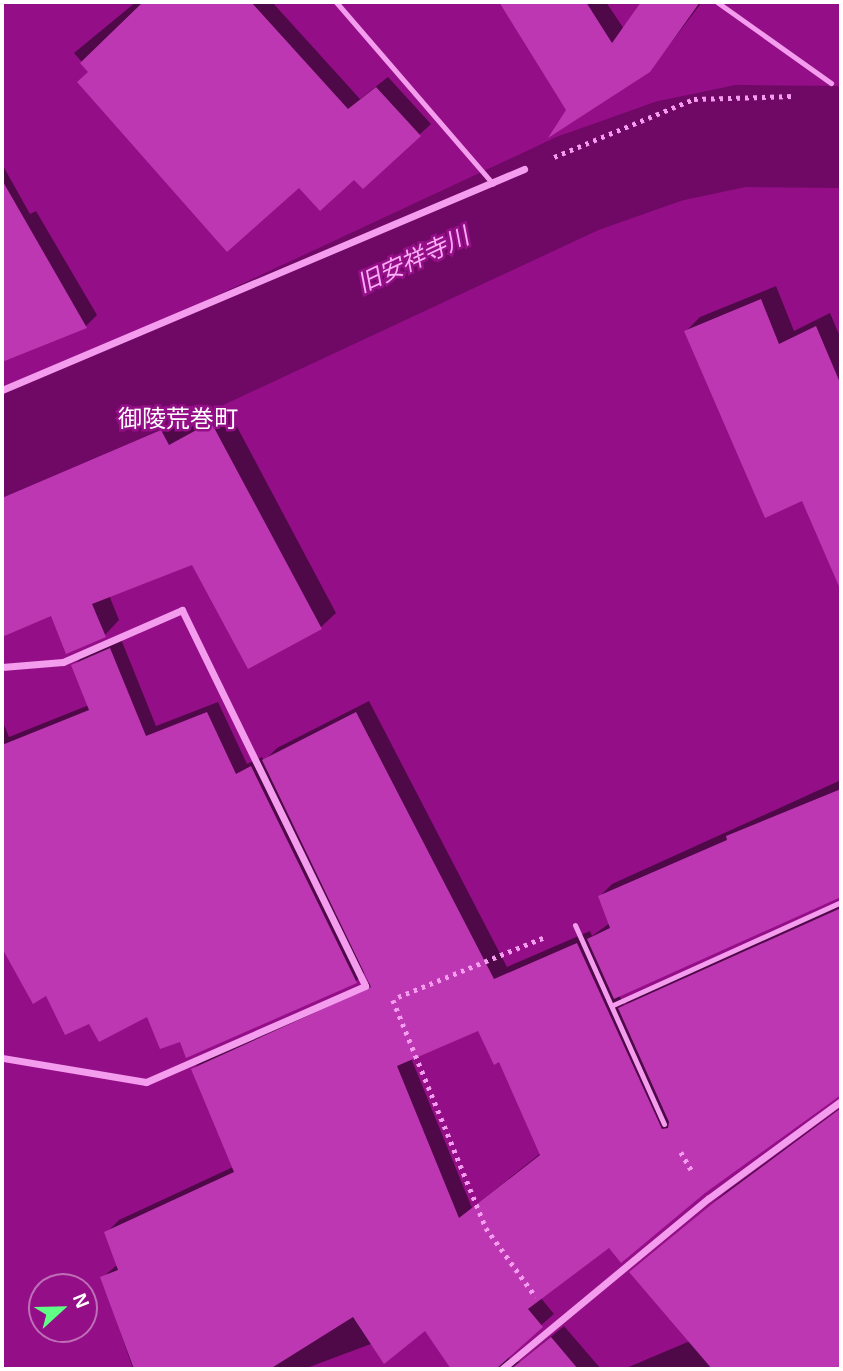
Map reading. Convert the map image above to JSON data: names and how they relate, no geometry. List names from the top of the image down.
{
  "districts": ["御陵荒巻町"],
  "water": ["旧安祥寺川"],
  "north": "right"
}
